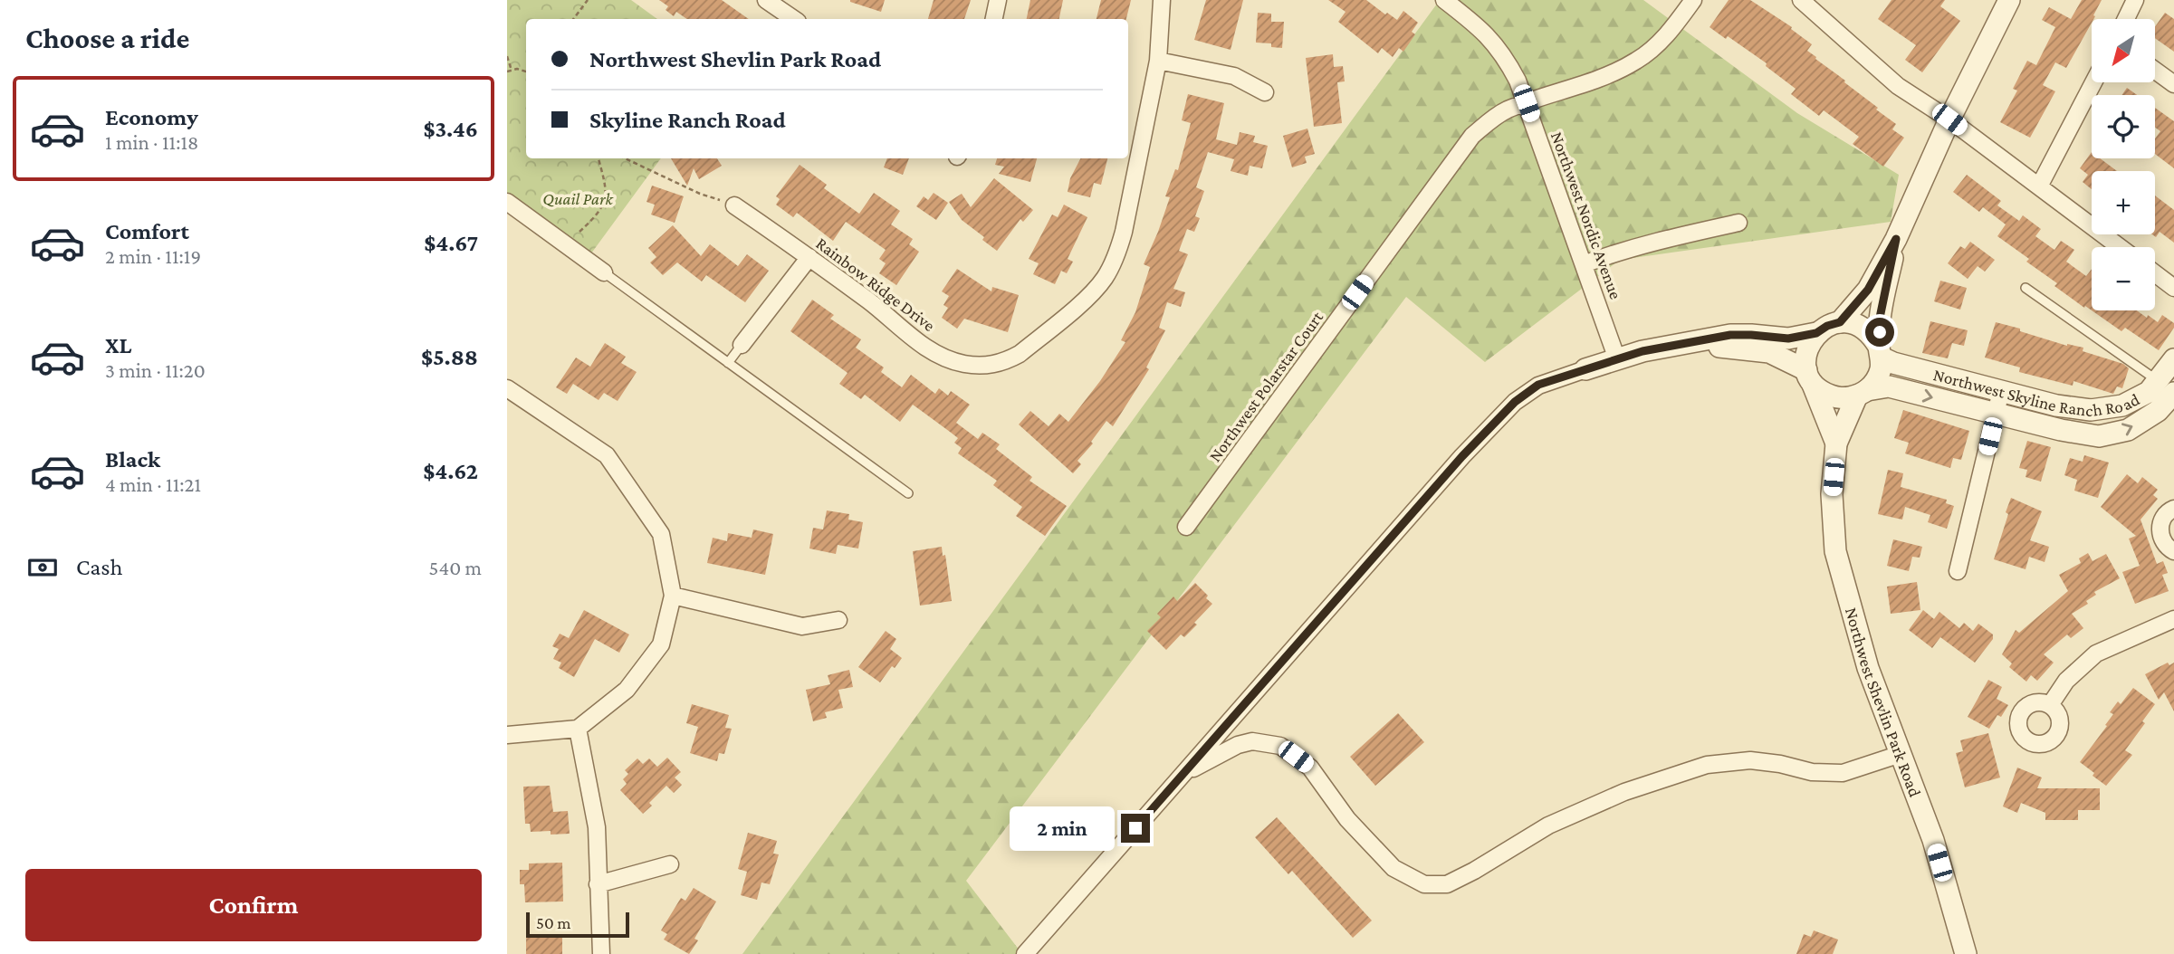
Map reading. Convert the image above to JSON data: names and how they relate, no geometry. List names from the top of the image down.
{
  "streets": {
    "street": [
      "Northwest Nordic Avenue",
      "Rainbow Ridge Drive",
      "Northwest Skyline Ranch Road",
      "Northwest Polarstar Court",
      "Northwest Shevlin Park Road"
    ]
  },
  "crossings": [
    ["Northwest Nordic Avenue", "Northwest Polarstar Court"],
    ["Northwest Skyline Ranch Road", "Northwest Shevlin Park Road"]
  ],
  "parks": ["Quail Park"],
  "scale_bar": "50 m",
  "north": "bottom left",
  "page": {
    "heading": "Choose a ride",
    "map_buttons": ["+", "−"],
    "banner": ["Northwest Shevlin Park Road", "Skyline Ranch Road"],
    "list": [
      {
        "name": "Economy",
        "note": "1 min · 11:18",
        "value": "$3.46"
      },
      {
        "name": "Comfort",
        "note": "2 min · 11:19",
        "value": "$4.67"
      },
      {
        "name": "XL",
        "note": "3 min · 11:20",
        "value": "$5.88"
      },
      {
        "name": "Black",
        "note": "4 min · 11:21",
        "value": "$4.62"
      }
    ],
    "pay": ["Cash", "540 m"],
    "bubble": "2 min",
    "buttons": "Confirm",
    "scale": "50 m"
  }
}
